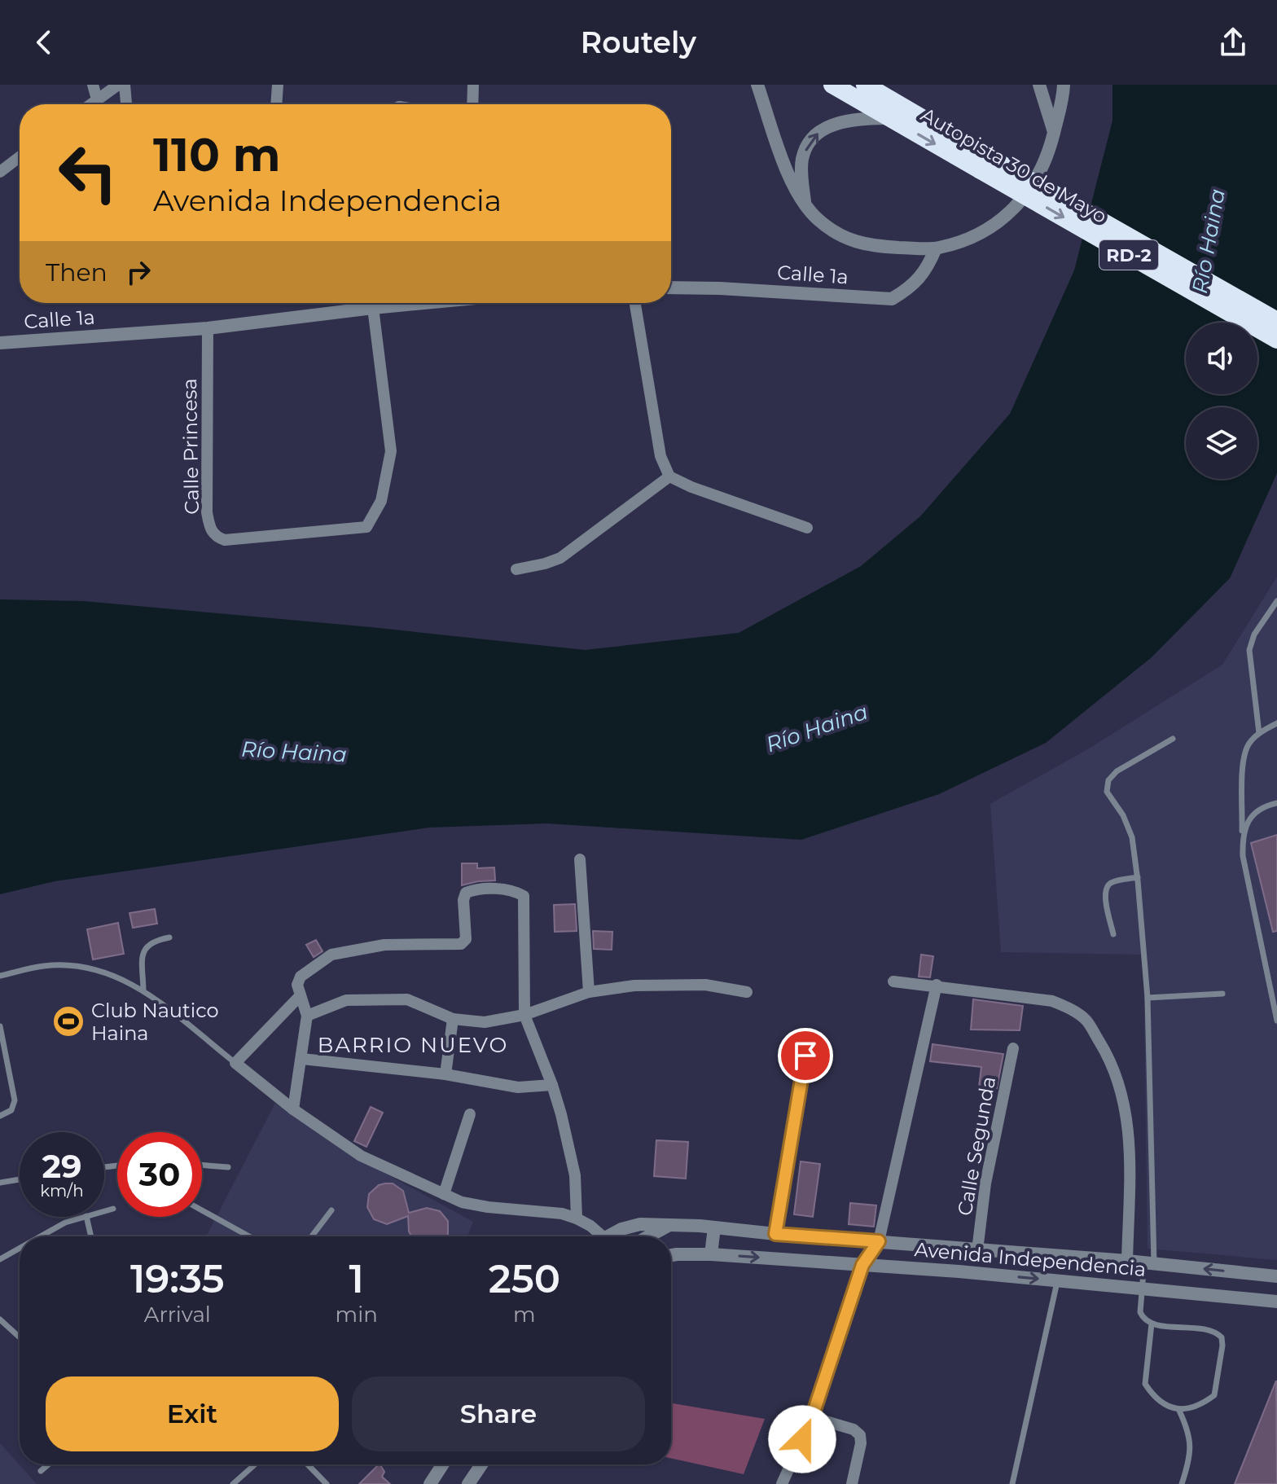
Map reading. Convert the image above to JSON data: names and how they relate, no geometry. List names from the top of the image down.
{
  "streets": {
    "highway": ["Autopista 30 de Mayo", "RD-2"],
    "street": [
      "Calle 1a",
      "Calle Princesa",
      "Calle Segunda",
      "Avenida Independencia"
    ]
  },
  "crossings": [
    ["Calle 1a", "Calle Princesa"],
    ["Calle Segunda", "Avenida Independencia"]
  ],
  "districts": ["BARRIO NUEVO"],
  "water": ["Río Haina"],
  "places": {
    "sports": ["Club Nautico Haina"]
  },
  "page": {
    "header": "Routely",
    "turn": ["110 m", "Avenida Independencia"],
    "then": "Then",
    "speed": "29 km/h",
    "limit": "30",
    "eta": [
      "19:35",
      "Arrival",
      "1",
      "min",
      "250",
      "m"
    ],
    "buttons": ["Exit", "Share"]
  }
}
